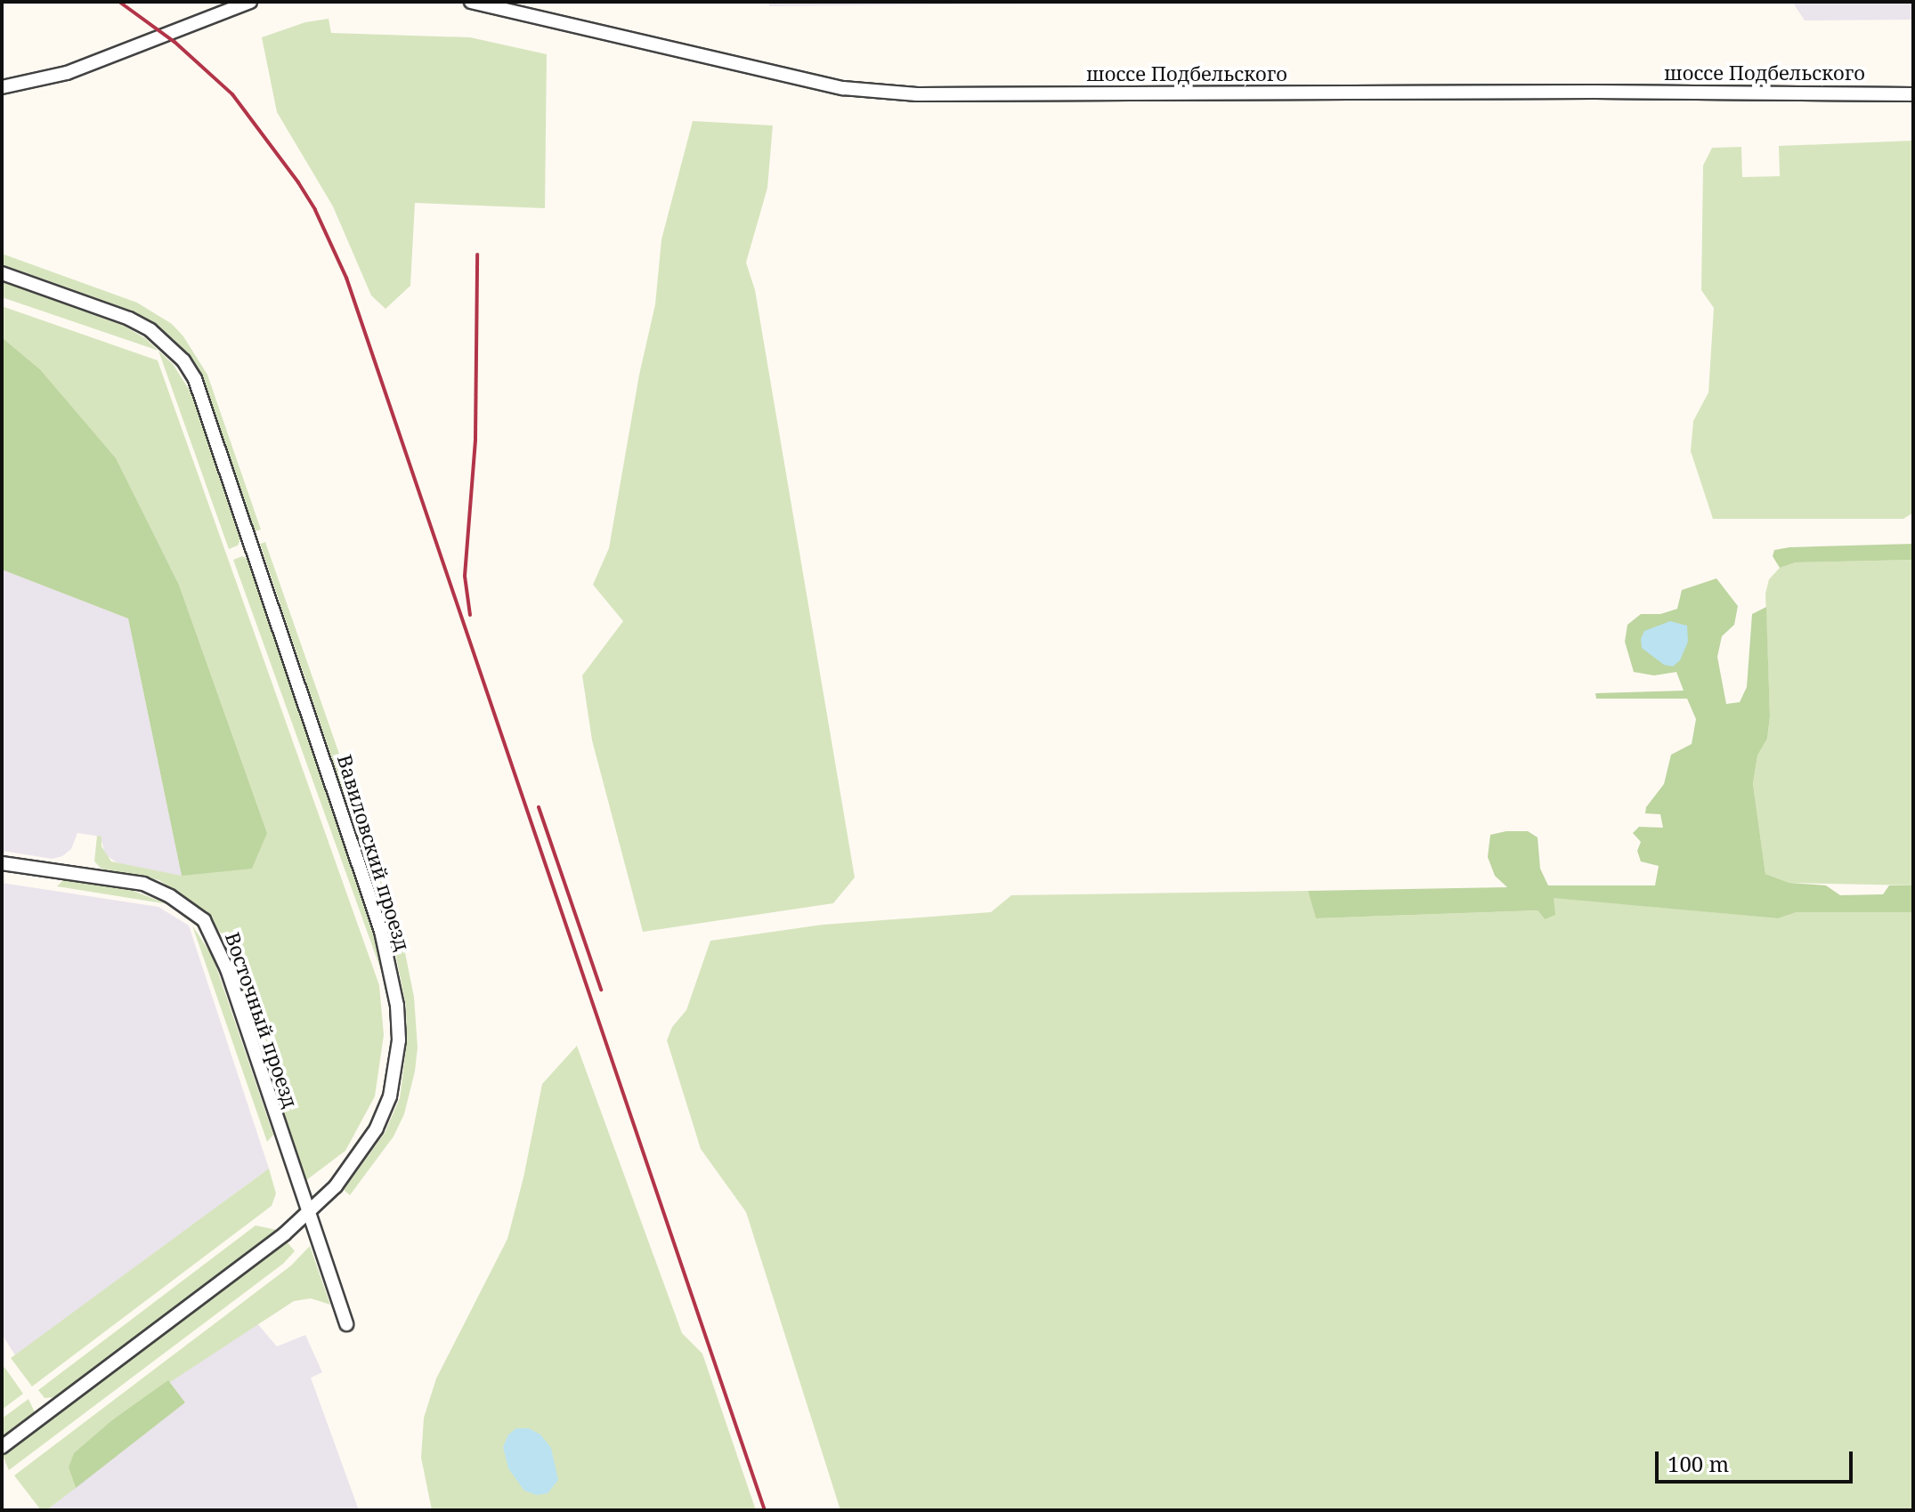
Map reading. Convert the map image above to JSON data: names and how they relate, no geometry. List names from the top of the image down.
{
  "streets": {
    "street": ["шоссе Подбельского", "Вавиловский проезд", "Восточный проезд"]
  },
  "crossings": [
    ["Вавиловский проезд", "Восточный проезд"]
  ],
  "scale_bar": "100 m"
}
